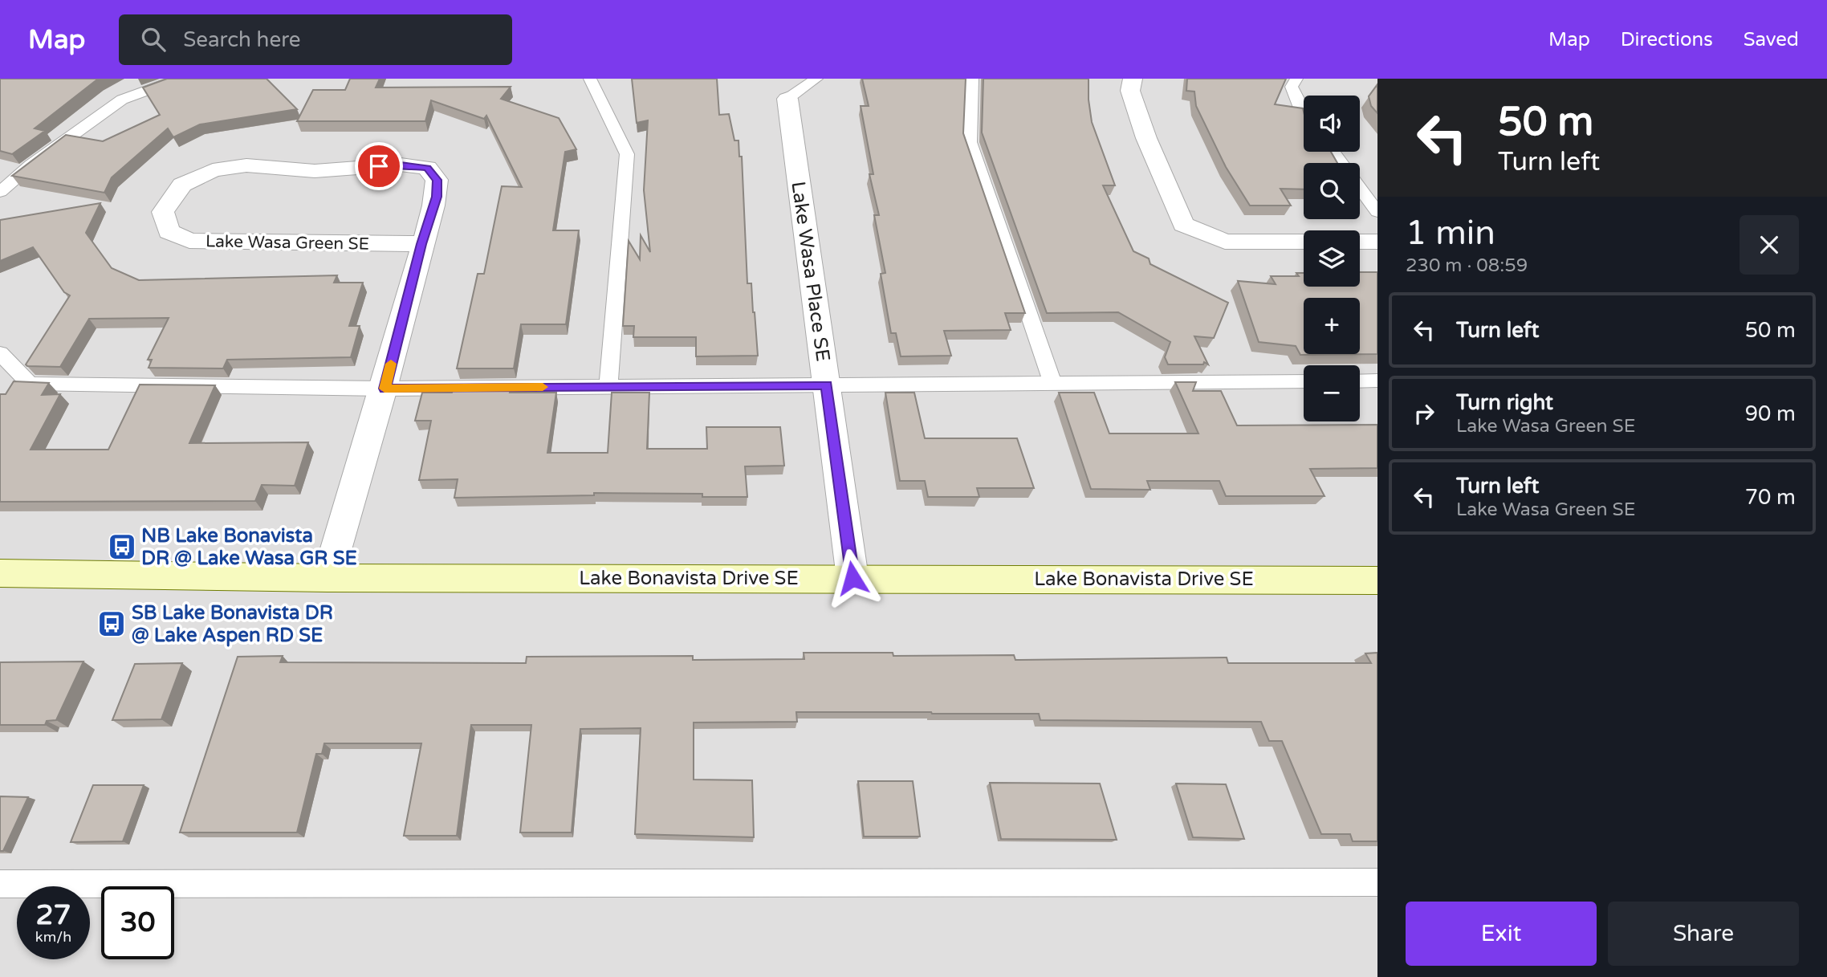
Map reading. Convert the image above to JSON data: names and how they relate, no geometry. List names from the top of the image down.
{
  "streets": {
    "street": ["Lake Wasa Green SE", "Lake Wasa Place SE", "Lake Bonavista Drive SE"]
  },
  "crossings": [
    ["Lake Wasa Green SE", "Lake Bonavista Drive SE"],
    ["Lake Wasa Place SE", "Lake Bonavista Drive SE"]
  ],
  "places": {
    "bus stop": ["NB Lake Bonavista DR @ Lake Wasa GR SE", "SB Lake Bonavista DR @ Lake Aspen RD SE"]
  },
  "page": {
    "header": "Map",
    "search": "Search here",
    "nav": ["Map", "Directions", "Saved"],
    "turn": ["50 m", "Turn left"],
    "map_buttons": ["+", "−"],
    "heading": ["1 min", "230 m · 08:59"],
    "list": [
      {
        "name": "Turn left",
        "value": "50 m"
      },
      {
        "name": "Turn right",
        "note": "Lake Wasa Green SE",
        "value": "90 m"
      },
      {
        "name": "Turn left",
        "note": "Lake Wasa Green SE",
        "value": "70 m"
      }
    ],
    "speed": "27 km/h",
    "limit": "30",
    "buttons": ["Exit", "Share"]
  }
}
